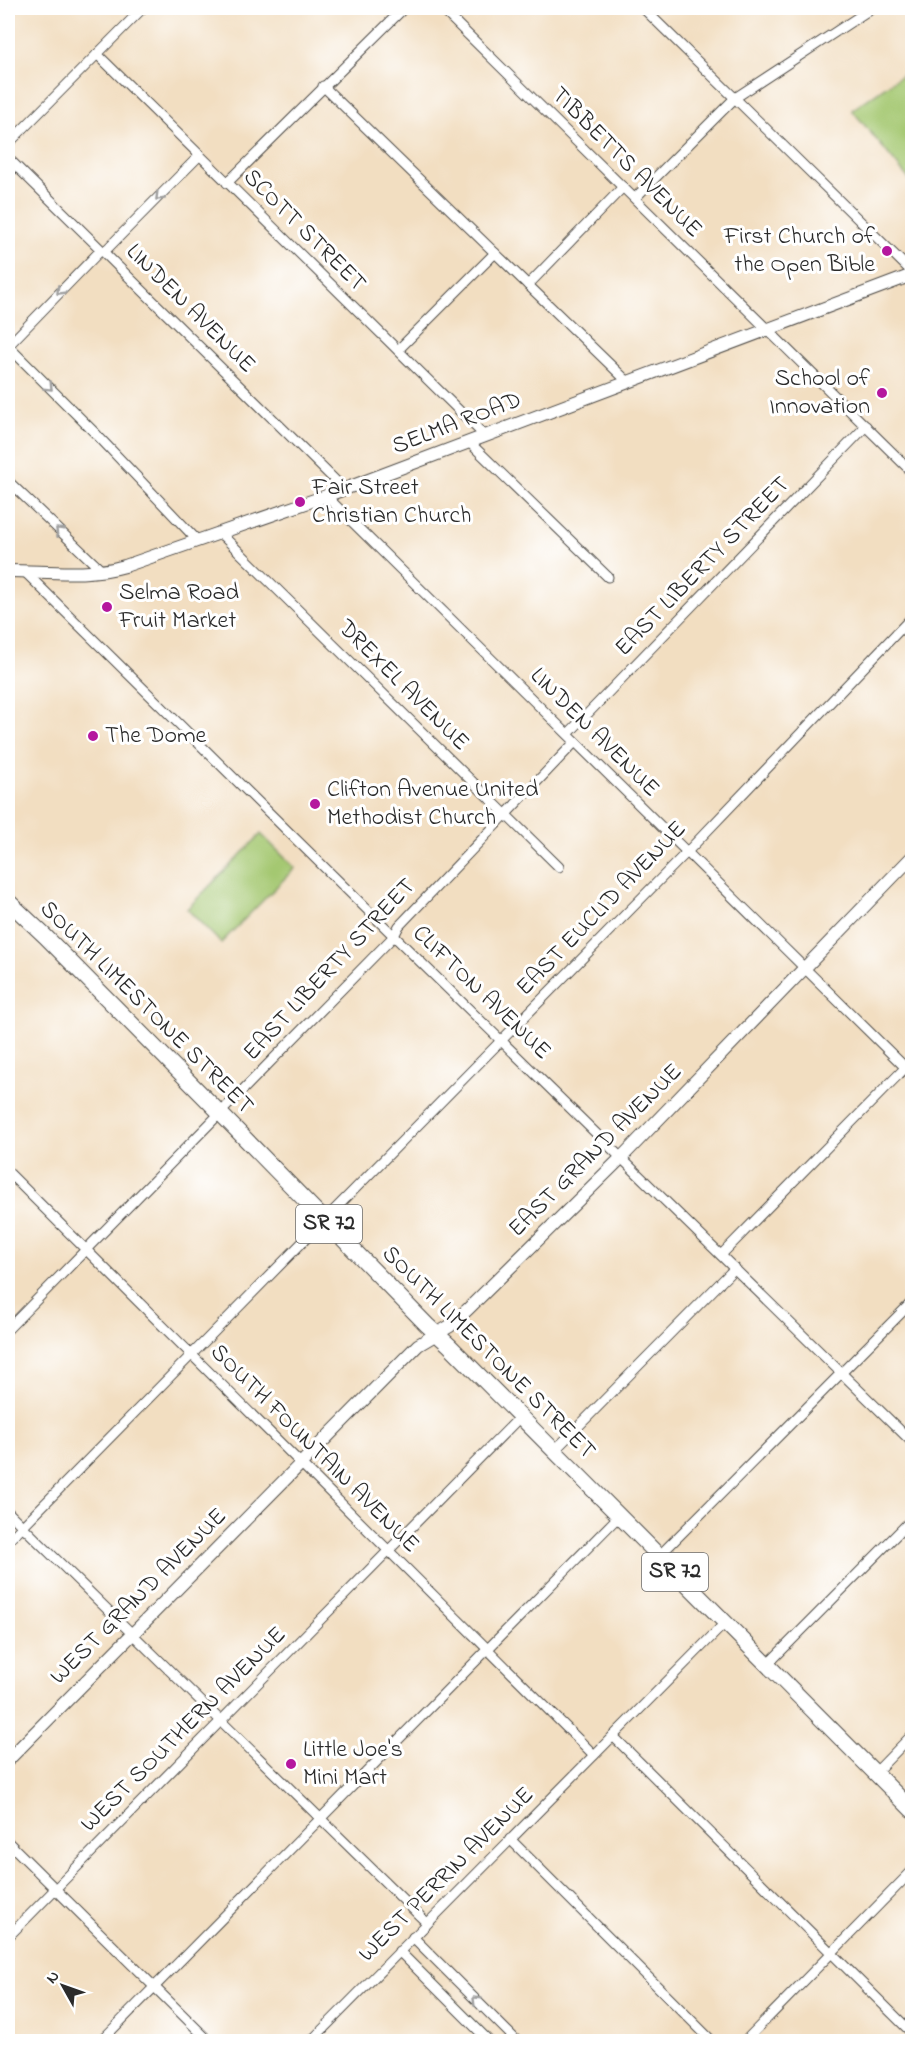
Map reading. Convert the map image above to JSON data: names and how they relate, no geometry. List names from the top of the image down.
{
  "streets": {
    "main road": ["SOUTH LIMESTONE STREET", "SR 72"],
    "street": [
      "TIBBETTS AVENUE",
      "SCOTT STREET",
      "LINDEN AVENUE",
      "SELMA ROAD",
      "EAST LIBERTY STREET",
      "DREXEL AVENUE",
      "EAST EUCLID AVENUE",
      "CLIFTON AVENUE",
      "EAST GRAND AVENUE",
      "SOUTH FOUNTAIN AVENUE",
      "WEST GRAND AVENUE",
      "WEST SOUTHERN AVENUE",
      "WEST PERRIN AVENUE"
    ]
  },
  "crossings": [
    ["TIBBETTS AVENUE", "SELMA ROAD"],
    ["TIBBETTS AVENUE", "EAST LIBERTY STREET"],
    ["SCOTT STREET", "SELMA ROAD"],
    ["LINDEN AVENUE", "SELMA ROAD"],
    ["LINDEN AVENUE", "EAST LIBERTY STREET"],
    ["LINDEN AVENUE", "EAST EUCLID AVENUE"],
    ["LINDEN AVENUE", "EAST GRAND AVENUE"],
    ["SELMA ROAD", "DREXEL AVENUE"],
    ["SELMA ROAD", "CLIFTON AVENUE"],
    ["EAST LIBERTY STREET", "DREXEL AVENUE"],
    ["EAST LIBERTY STREET", "CLIFTON AVENUE"],
    ["EAST LIBERTY STREET", "SOUTH LIMESTONE STREET"],
    ["EAST LIBERTY STREET", "SOUTH FOUNTAIN AVENUE"],
    ["EAST EUCLID AVENUE", "CLIFTON AVENUE"],
    ["EAST EUCLID AVENUE", "SOUTH LIMESTONE STREET"],
    ["EAST EUCLID AVENUE", "SOUTH FOUNTAIN AVENUE"],
    ["CLIFTON AVENUE", "EAST GRAND AVENUE"],
    ["SOUTH LIMESTONE STREET", "EAST GRAND AVENUE"],
    ["SOUTH LIMESTONE STREET", "WEST SOUTHERN AVENUE"],
    ["SOUTH LIMESTONE STREET", "WEST PERRIN AVENUE"],
    ["EAST GRAND AVENUE", "SOUTH FOUNTAIN AVENUE"],
    ["EAST GRAND AVENUE", "WEST GRAND AVENUE"],
    ["SOUTH FOUNTAIN AVENUE", "WEST GRAND AVENUE"],
    ["SOUTH FOUNTAIN AVENUE", "WEST SOUTHERN AVENUE"],
    ["SOUTH FOUNTAIN AVENUE", "WEST PERRIN AVENUE"]
  ],
  "places": [
    "First Church of the Open Bible",
    "School of Innovation",
    "Fair Street Christian Church",
    "Selma Road Fruit Market",
    "The Dome",
    "Clifton Avenue United Methodist Church",
    "Little Joe's Mini Mart"
  ],
  "north": "top left"
}
